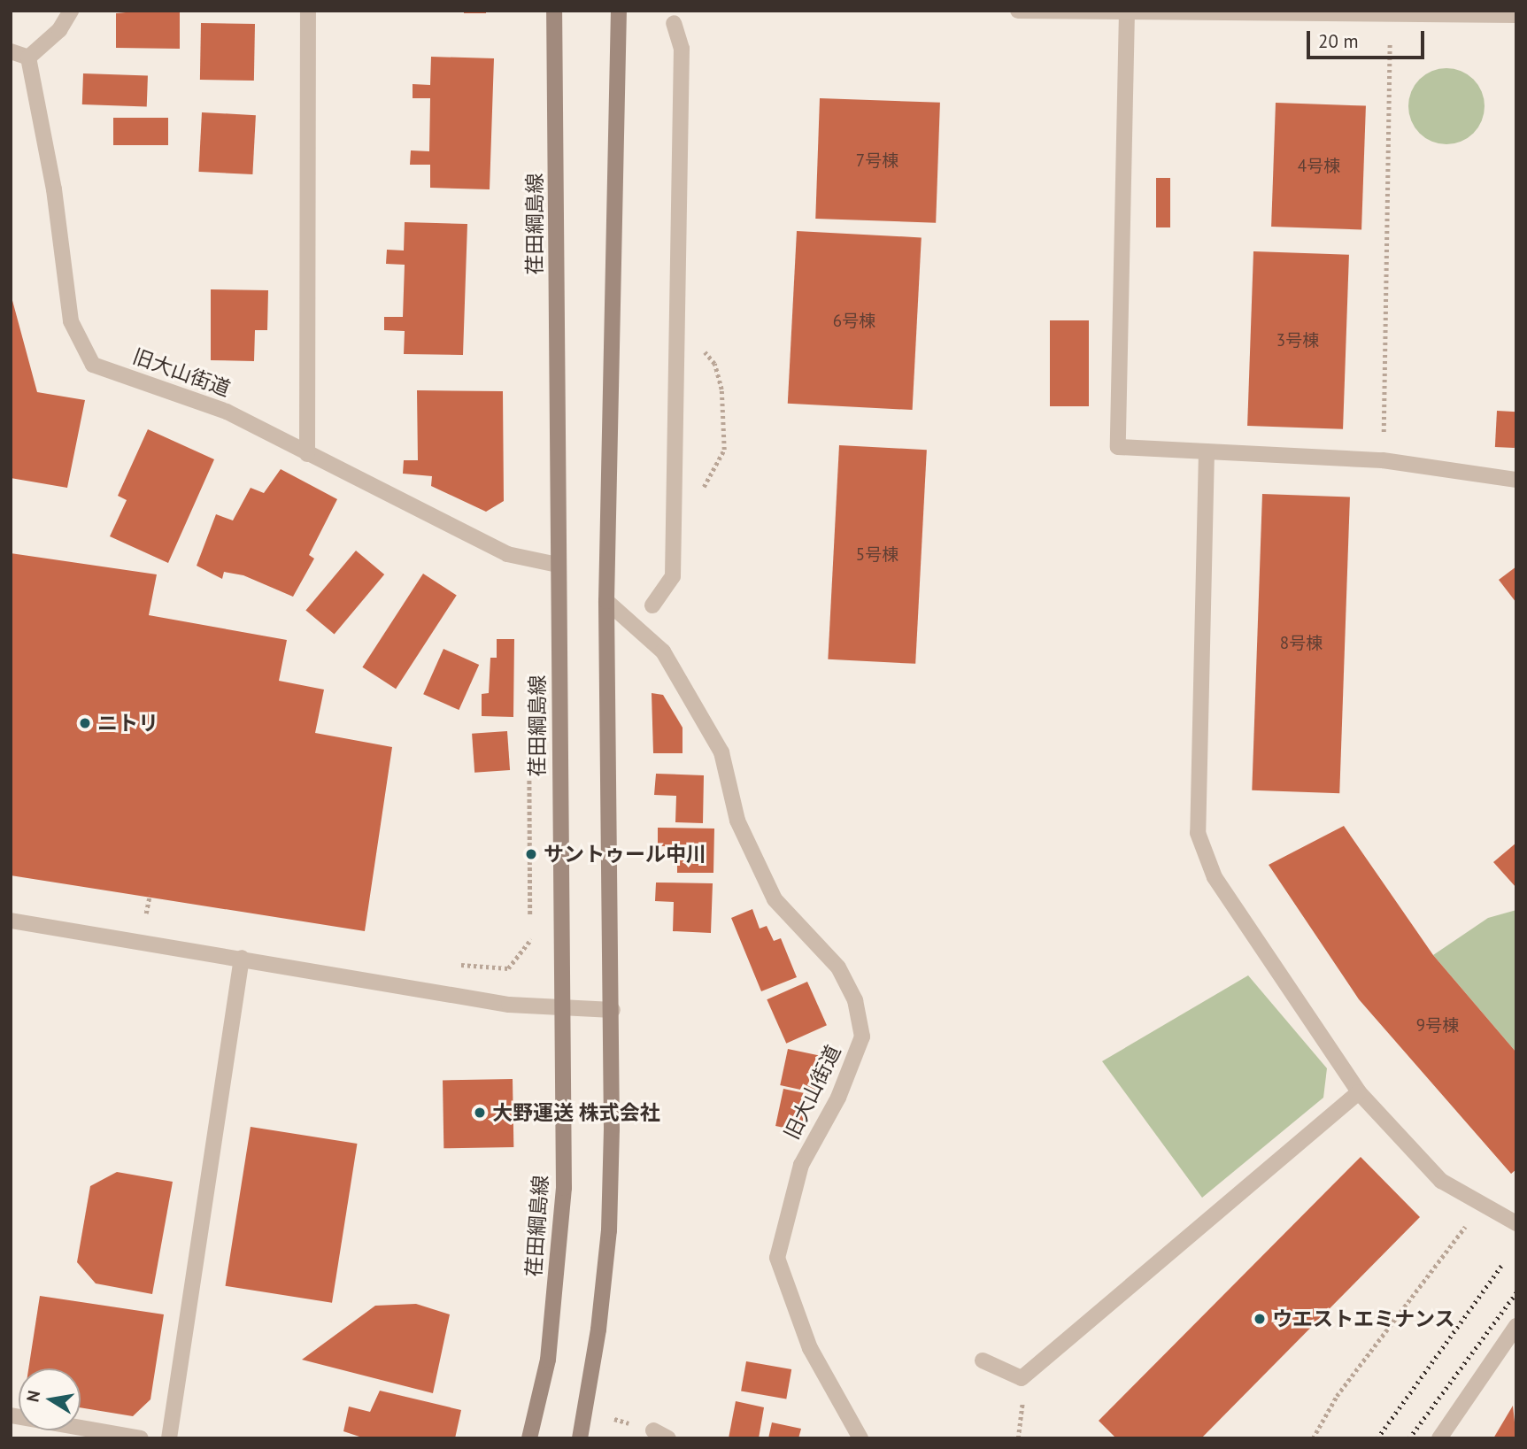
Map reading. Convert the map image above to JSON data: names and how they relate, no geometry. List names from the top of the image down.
{
  "streets": {
    "main road": ["荏田綱島線"],
    "street": ["旧大山街道"]
  },
  "crossings": [
    ["荏田綱島線", "旧大山街道"]
  ],
  "places": [
    "ニトリ",
    "サントゥール中川",
    "大野運送 株式会社",
    "ウエストエミナンス"
  ],
  "house_numbers": [
    "7号棟",
    "4号棟",
    "6号棟",
    "3号棟",
    "5号棟",
    "8号棟",
    "9号棟"
  ],
  "scale_bar": "20 m",
  "north": "left"
}
